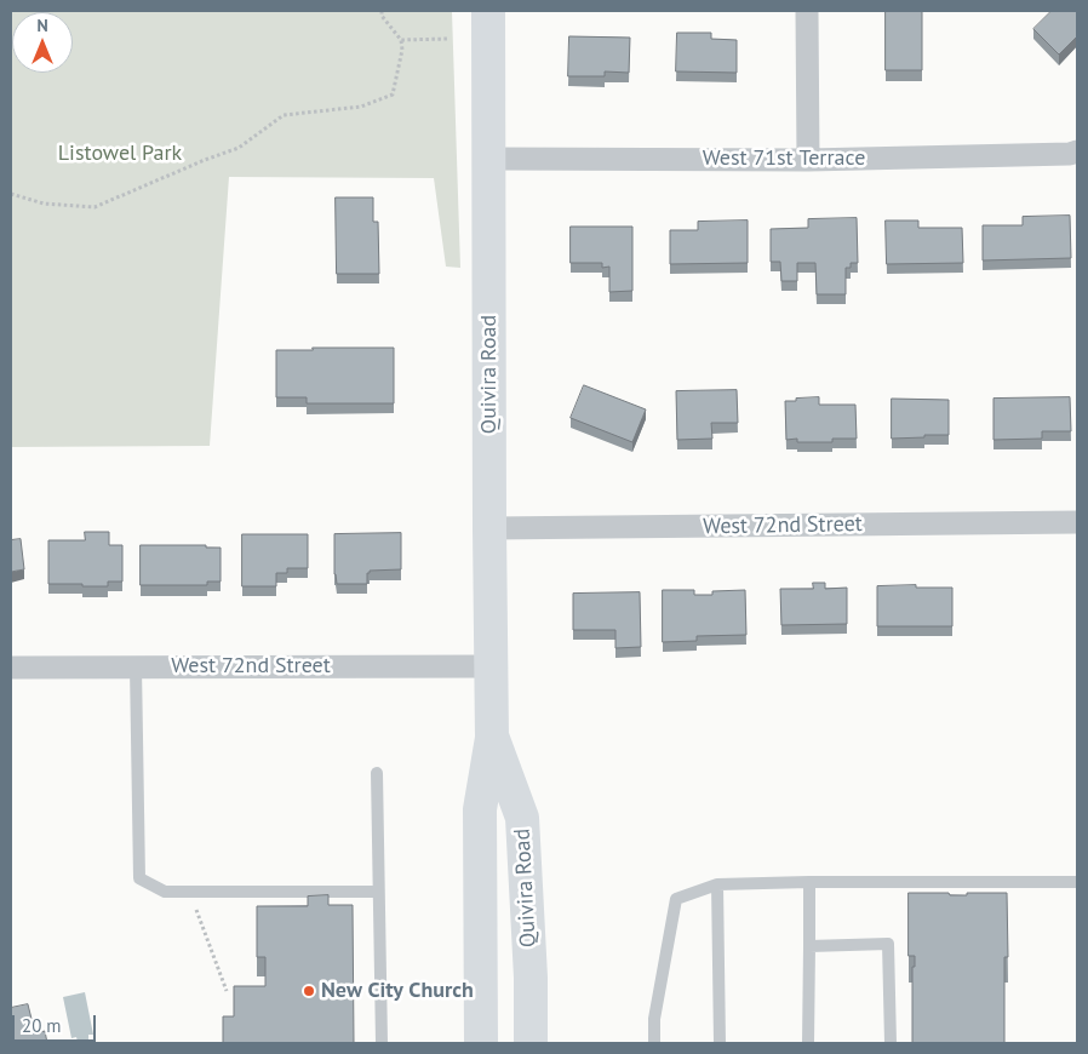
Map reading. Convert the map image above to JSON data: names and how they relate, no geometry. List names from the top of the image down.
{
  "streets": {
    "main road": ["Quivira Road"],
    "street": ["West 71st Terrace", "West 72nd Street"]
  },
  "crossings": [
    ["West 71st Terrace", "Quivira Road"],
    ["Quivira Road", "West 72nd Street"]
  ],
  "parks": ["Listowel Park"],
  "places": ["New City Church"],
  "scale_bar": "20 m",
  "north": "top"
}
